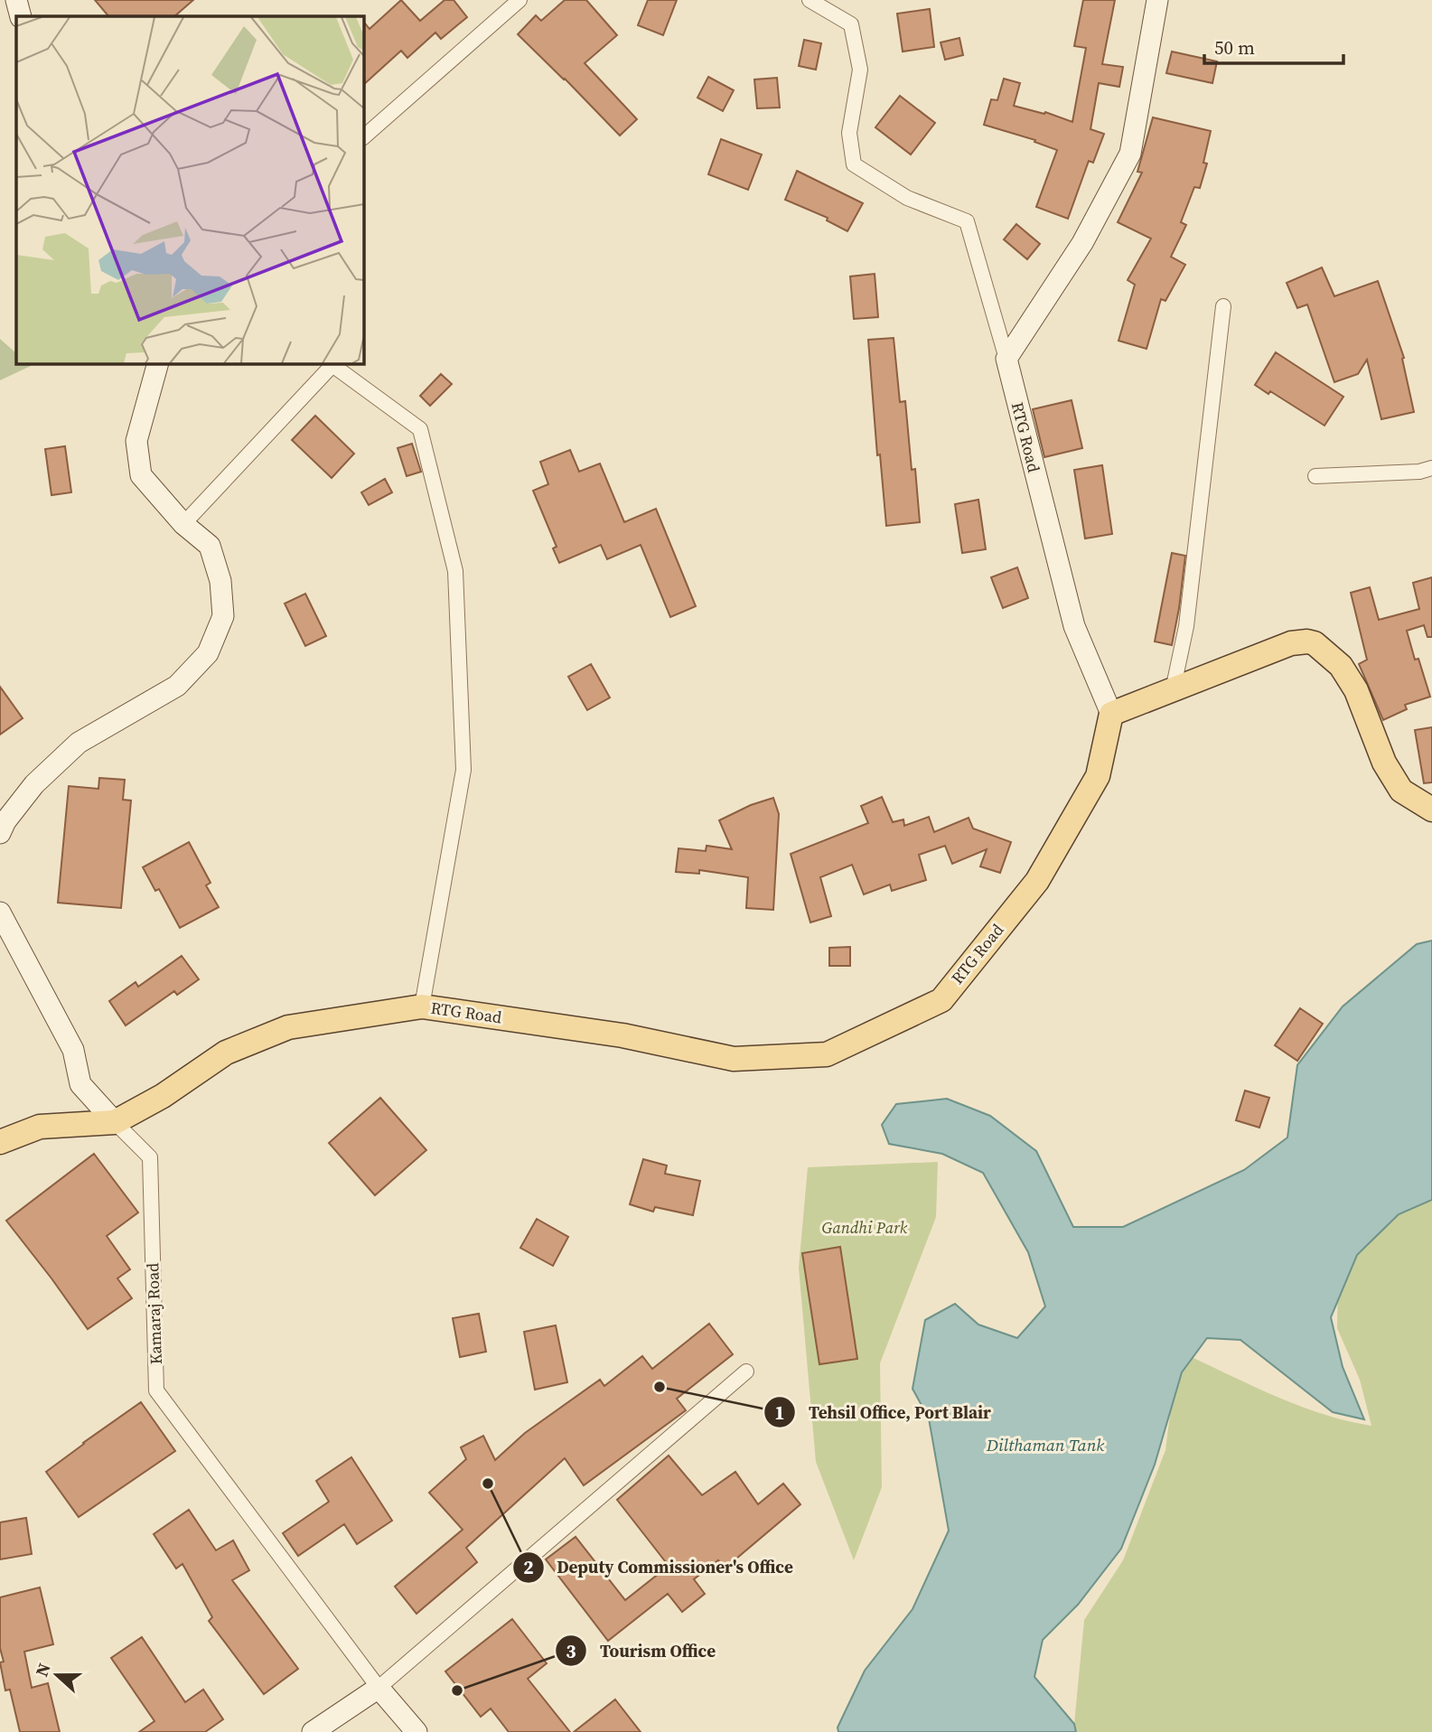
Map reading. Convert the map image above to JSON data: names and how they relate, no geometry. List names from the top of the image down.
{
  "streets": {
    "main road": ["RTG Road", "Kamaraj Road"]
  },
  "crossings": [
    ["RTG Road", "Kamaraj Road"]
  ],
  "water": ["Dilthaman Tank"],
  "parks": ["Gandhi Park"],
  "places": ["Tehsil Office, Port Blair", "Deputy Commissioner's Office", "Tourism Office"],
  "scale_bar": "50 m",
  "north": "left"
}
